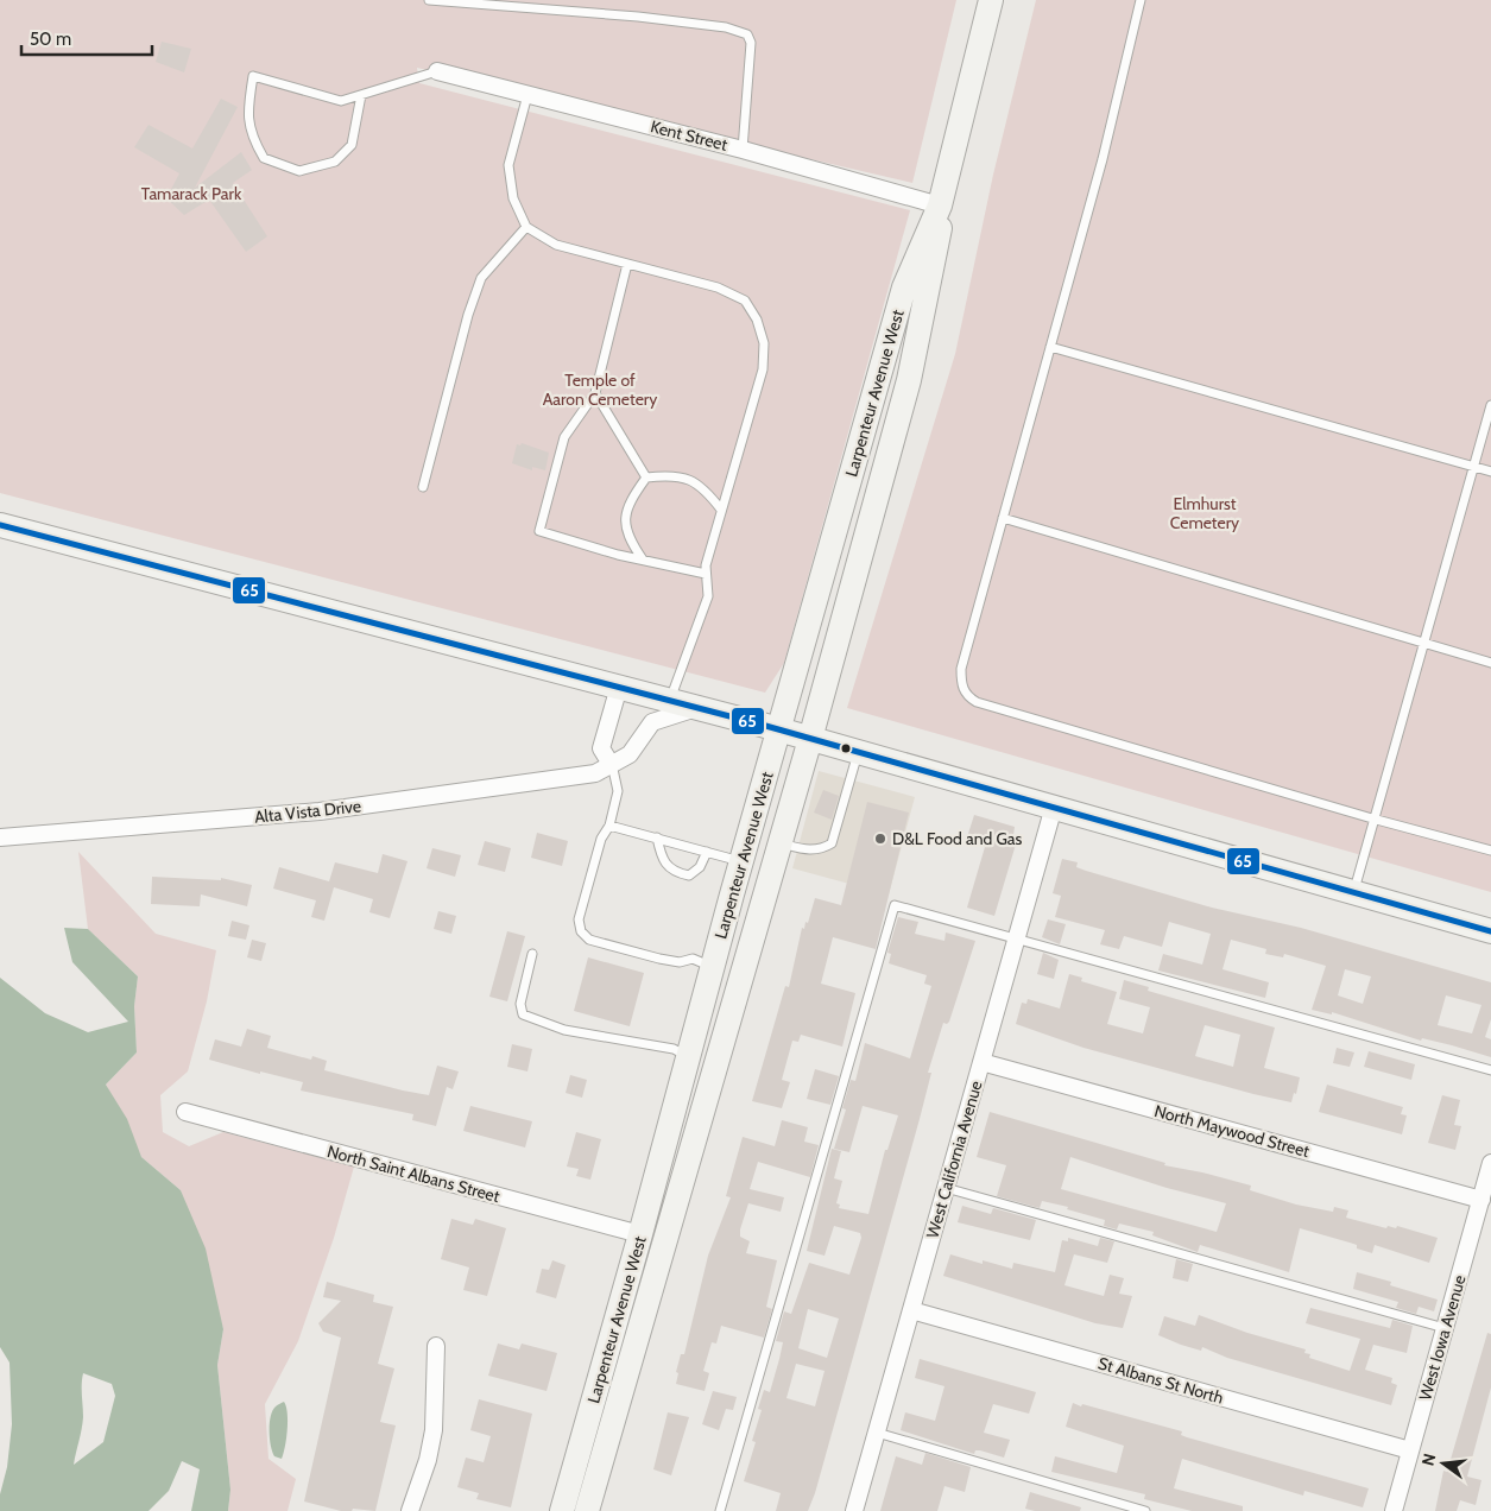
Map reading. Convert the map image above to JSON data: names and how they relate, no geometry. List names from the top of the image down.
{
  "streets": {
    "main road": ["Larpenteur Avenue West"],
    "street": [
      "Kent Street",
      "Alta Vista Drive",
      "North Maywood Street",
      "West California Avenue",
      "North Saint Albans Street",
      "West Iowa Avenue",
      "St Albans St North"
    ]
  },
  "crossings": [
    ["Kent Street", "Larpenteur Avenue West"],
    ["Larpenteur Avenue West", "North Saint Albans Street"],
    ["North Maywood Street", "West California Avenue"],
    ["North Maywood Street", "West Iowa Avenue"],
    ["West California Avenue", "St Albans St North"],
    ["West Iowa Avenue", "St Albans St North"]
  ],
  "parks": ["Tamarack Park", "Temple of Aaron Cemetery", "Elmhurst Cemetery"],
  "places": ["D&L Food and Gas"],
  "lines": ["transit line 65"],
  "scale_bar": "50 m",
  "north": "left"
}
